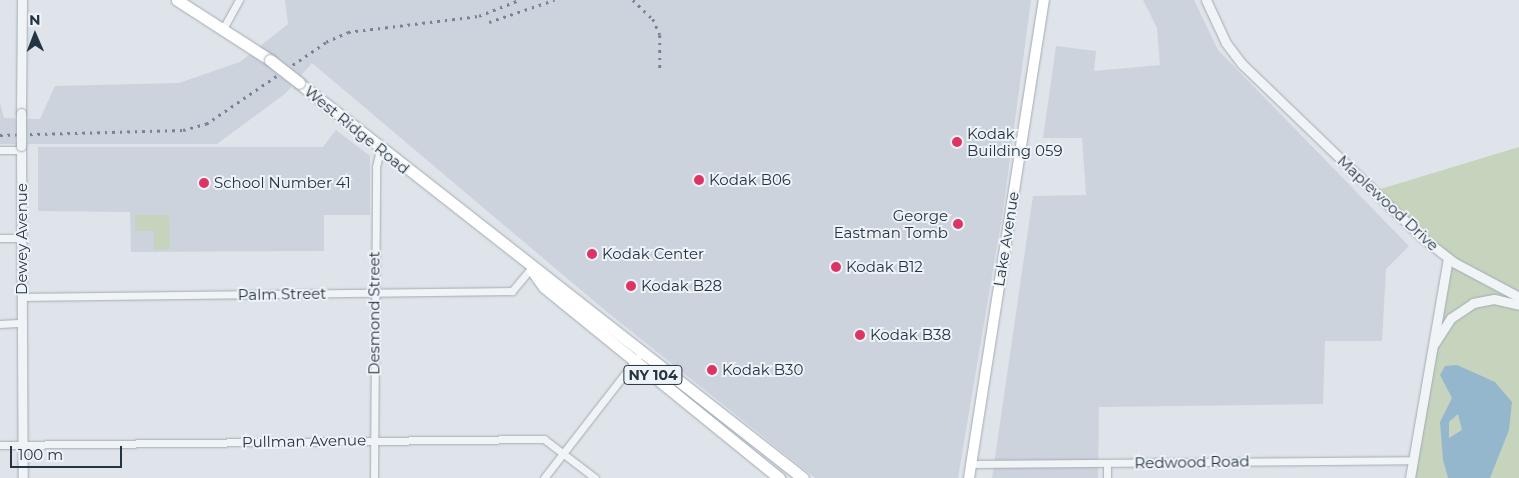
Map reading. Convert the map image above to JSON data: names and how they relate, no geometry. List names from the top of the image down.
{
  "streets": {
    "highway": ["West Ridge Road", "NY 104"],
    "main road": ["Lake Avenue"],
    "street": [
      "Maplewood Drive",
      "Dewey Avenue",
      "Palm Street",
      "Desmond Street",
      "Pullman Avenue",
      "Redwood Road"
    ]
  },
  "crossings": [
    ["West Ridge Road", "Palm Street"],
    ["West Ridge Road", "Desmond Street"],
    ["Maplewood Drive", "Redwood Road"],
    ["Dewey Avenue", "Palm Street"],
    ["Dewey Avenue", "Pullman Avenue"],
    ["Lake Avenue", "Redwood Road"],
    ["Palm Street", "Desmond Street"],
    ["Desmond Street", "Pullman Avenue"]
  ],
  "places": [
    "Kodak Building 059",
    "Kodak B06",
    "School Number 41",
    "George Eastman Tomb",
    "Kodak Center",
    "Kodak B12",
    "Kodak B28",
    "Kodak B38",
    "Kodak B30"
  ],
  "scale_bar": "100 m",
  "north": "top"
}
